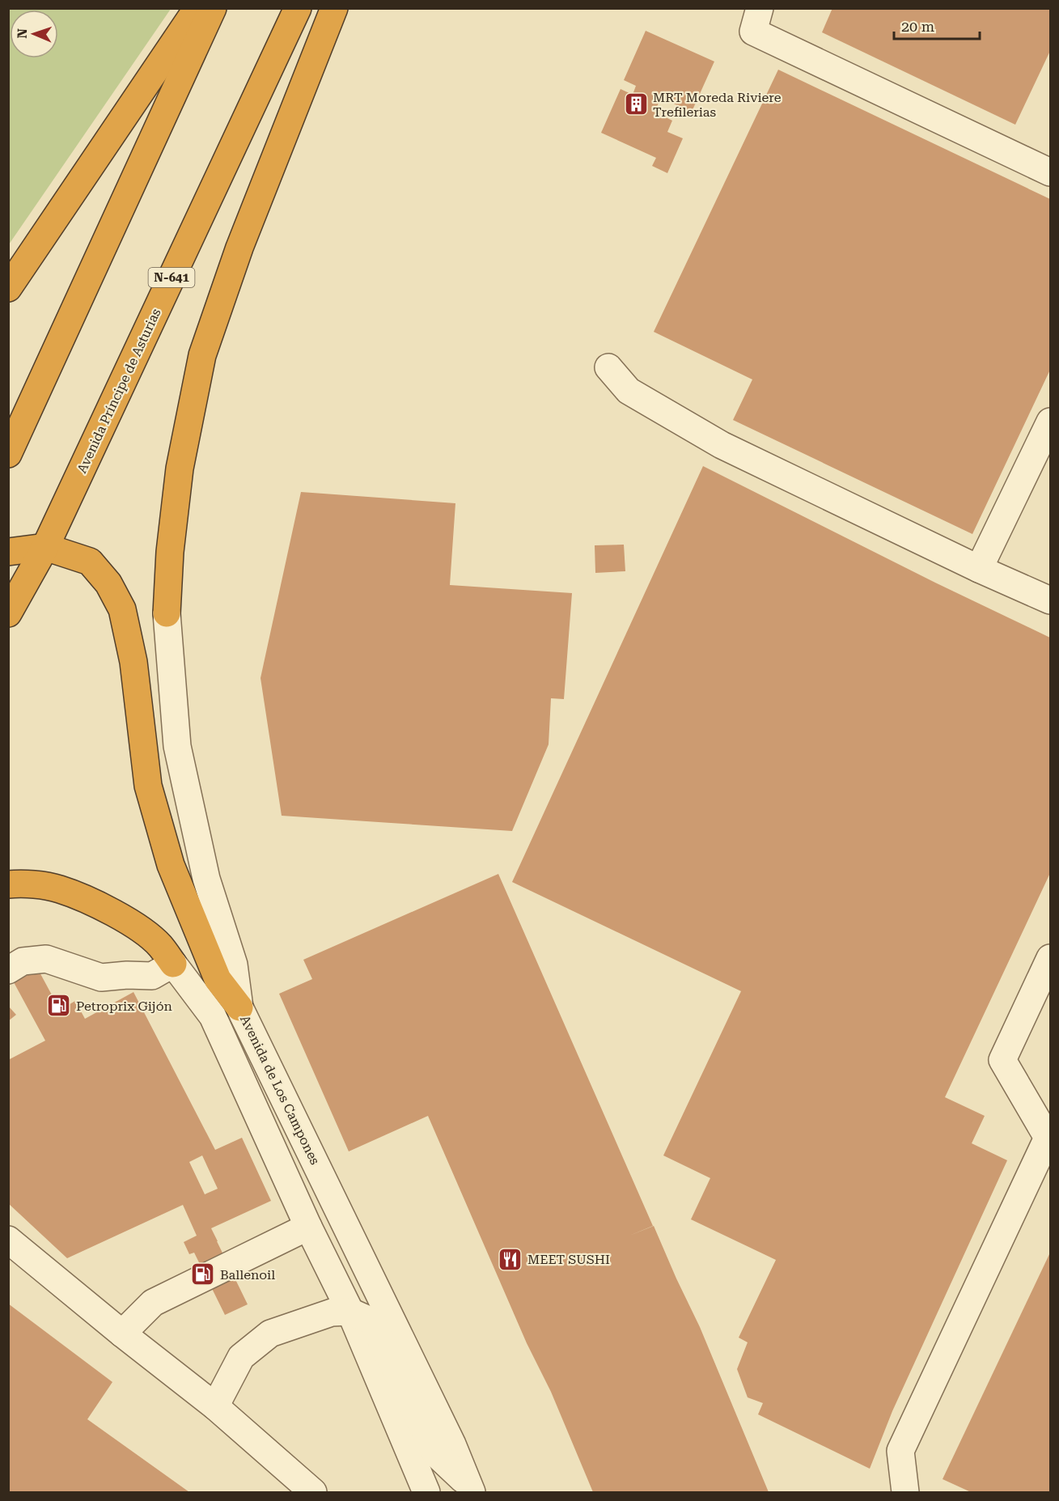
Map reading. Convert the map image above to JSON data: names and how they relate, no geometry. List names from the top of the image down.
{
  "streets": {
    "highway": ["N-641", "Avenida Príncipe de Asturias"],
    "street": ["Avenida de Los Campones"]
  },
  "places": {
    "building": ["MRT Moreda Riviere Trefilerias"],
    "fuel station": ["Petroprix Gijón", "Ballenoil"],
    "restaurant": ["MEET SUSHI"]
  },
  "scale_bar": "20 m",
  "north": "left"
}
